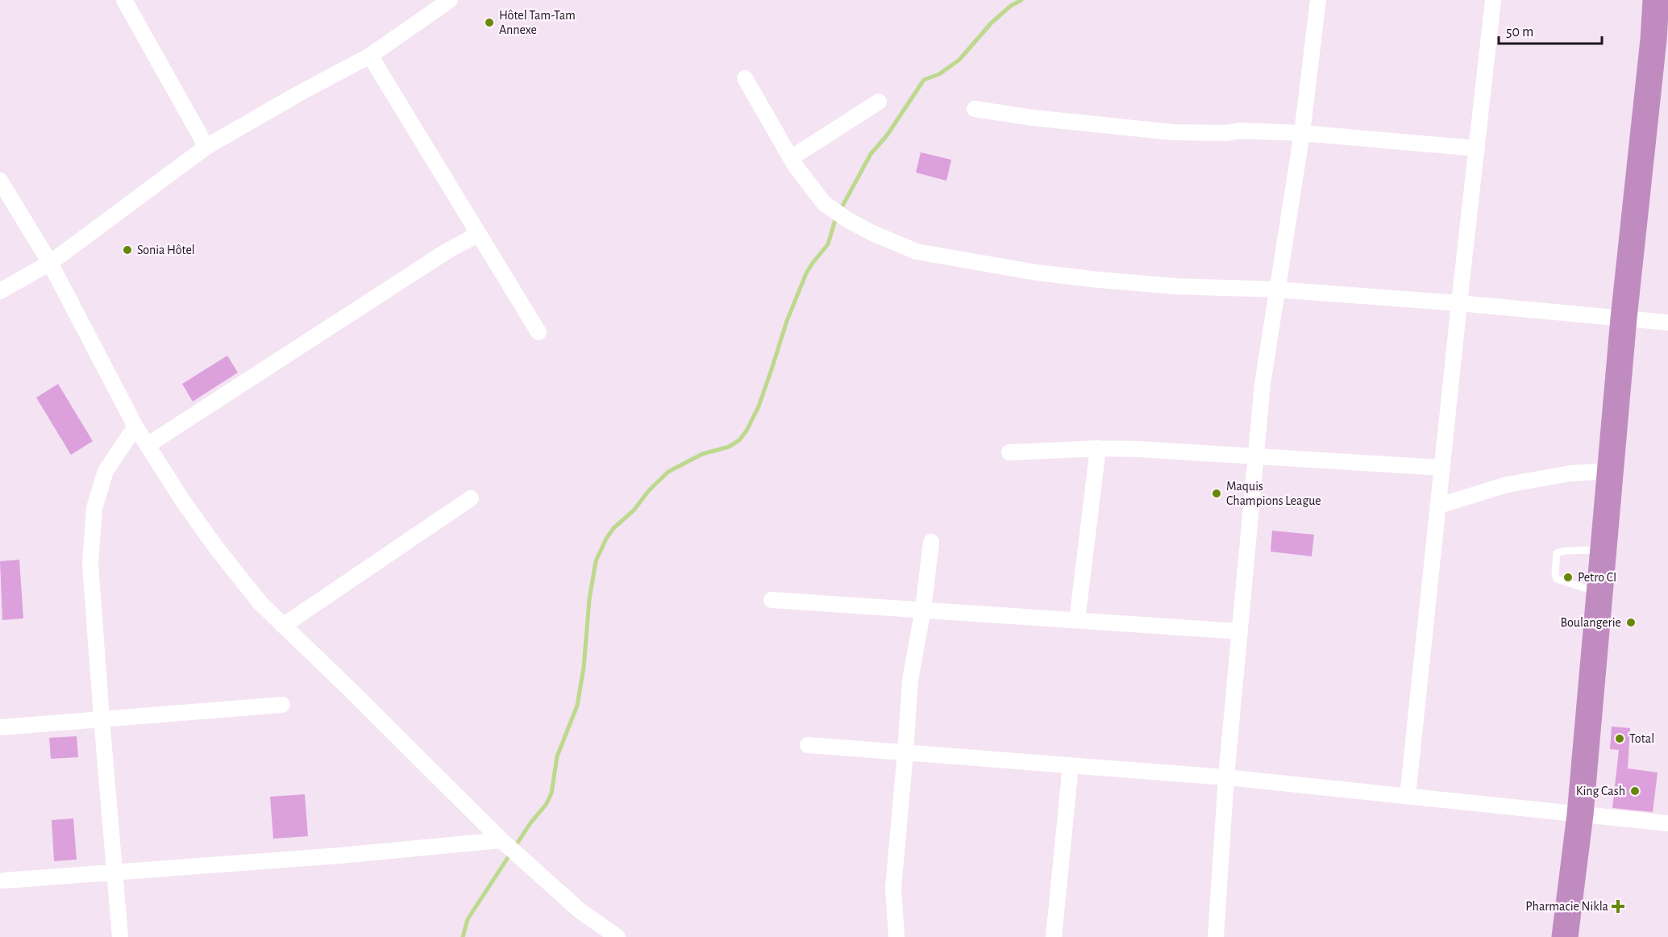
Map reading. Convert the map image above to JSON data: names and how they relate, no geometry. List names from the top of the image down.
{
  "places": {
    "other": [
      "Hôtel Tam-Tam Annexe",
      "Sonia Hôtel",
      "Maquis Champions League",
      "Petro CI",
      "Boulangerie",
      "Total",
      "King Cash"
    ],
    "health": ["Pharmacie Nikla"]
  },
  "scale_bar": "50 m"
}
